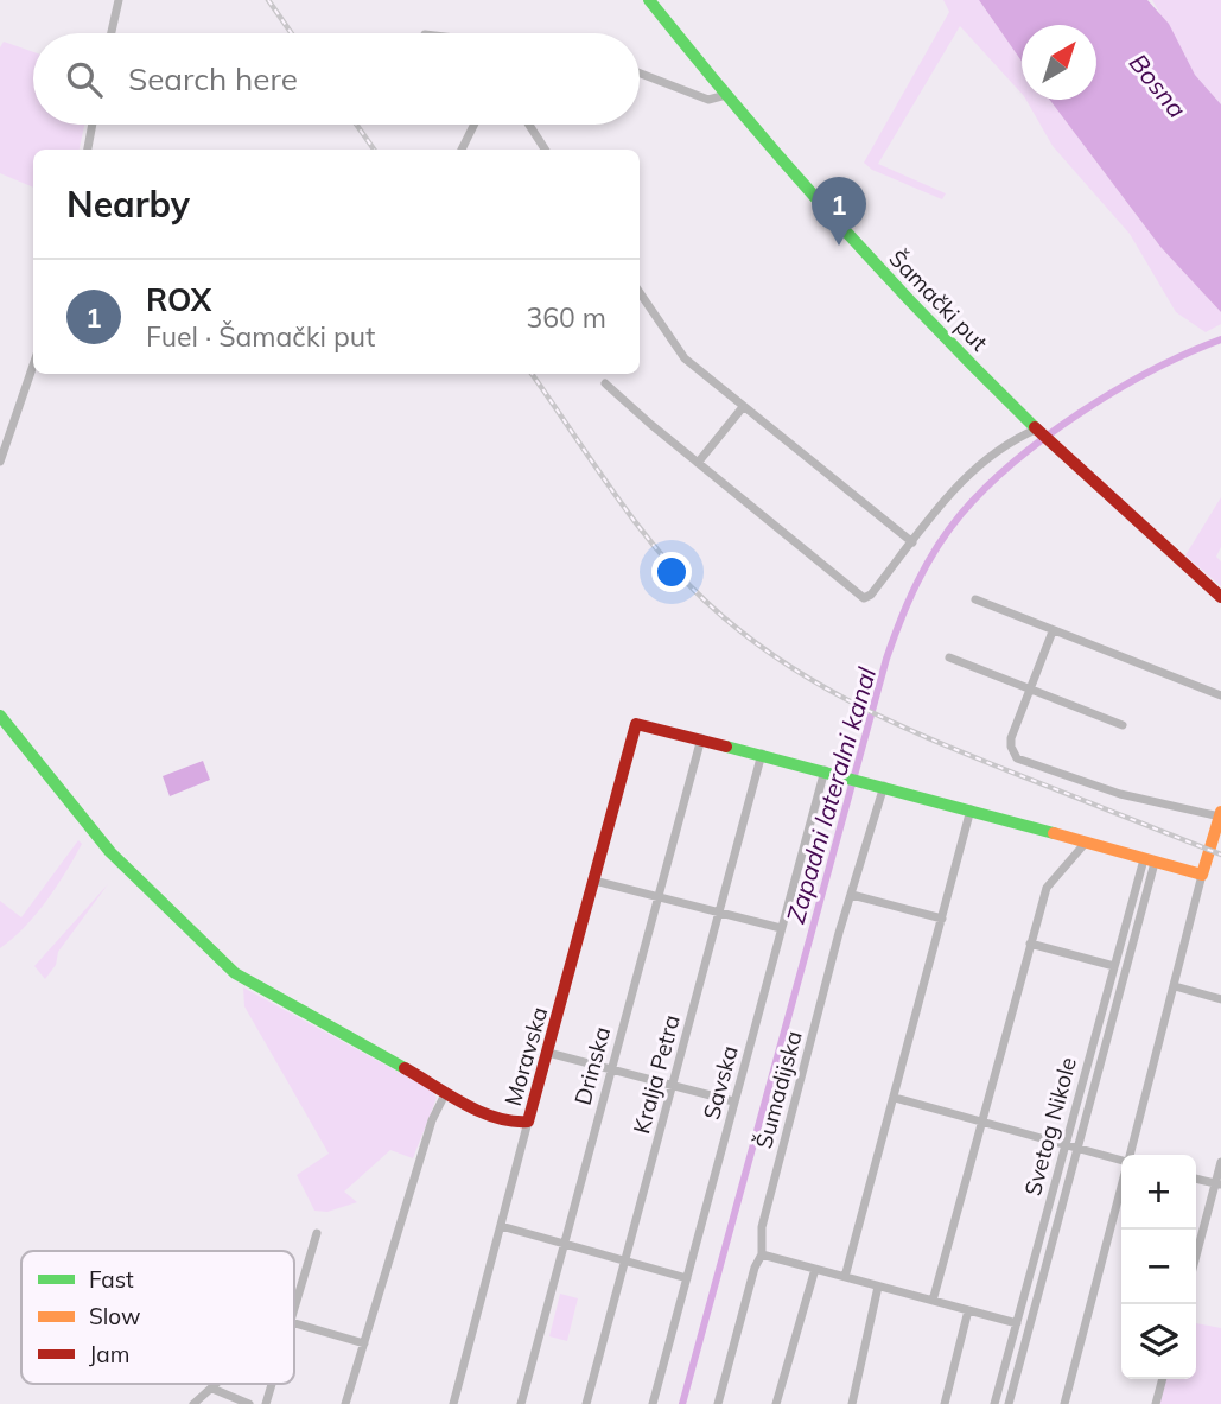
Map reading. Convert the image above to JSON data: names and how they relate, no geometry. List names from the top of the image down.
{
  "streets": {
    "street": [
      "Šamački put",
      "Moravska",
      "Drinska",
      "Kralja Petra",
      "Savska",
      "Šumadijska",
      "Svetog Nikole"
    ]
  },
  "crossings": [
    ["Moravska", "Drinska"]
  ],
  "water": ["Bosna", "Zapadni lateralni kanal"],
  "legend": ["Fast", "Slow", "Jam"],
  "north": "top right",
  "page": {
    "search": "Search here",
    "heading": "Nearby",
    "pins": "1",
    "list": [
      {
        "mark": "1",
        "name": "ROX",
        "note": "Fuel · Šamački put",
        "value": "360 m"
      }
    ],
    "map_buttons": ["+", "−"]
  }
}
